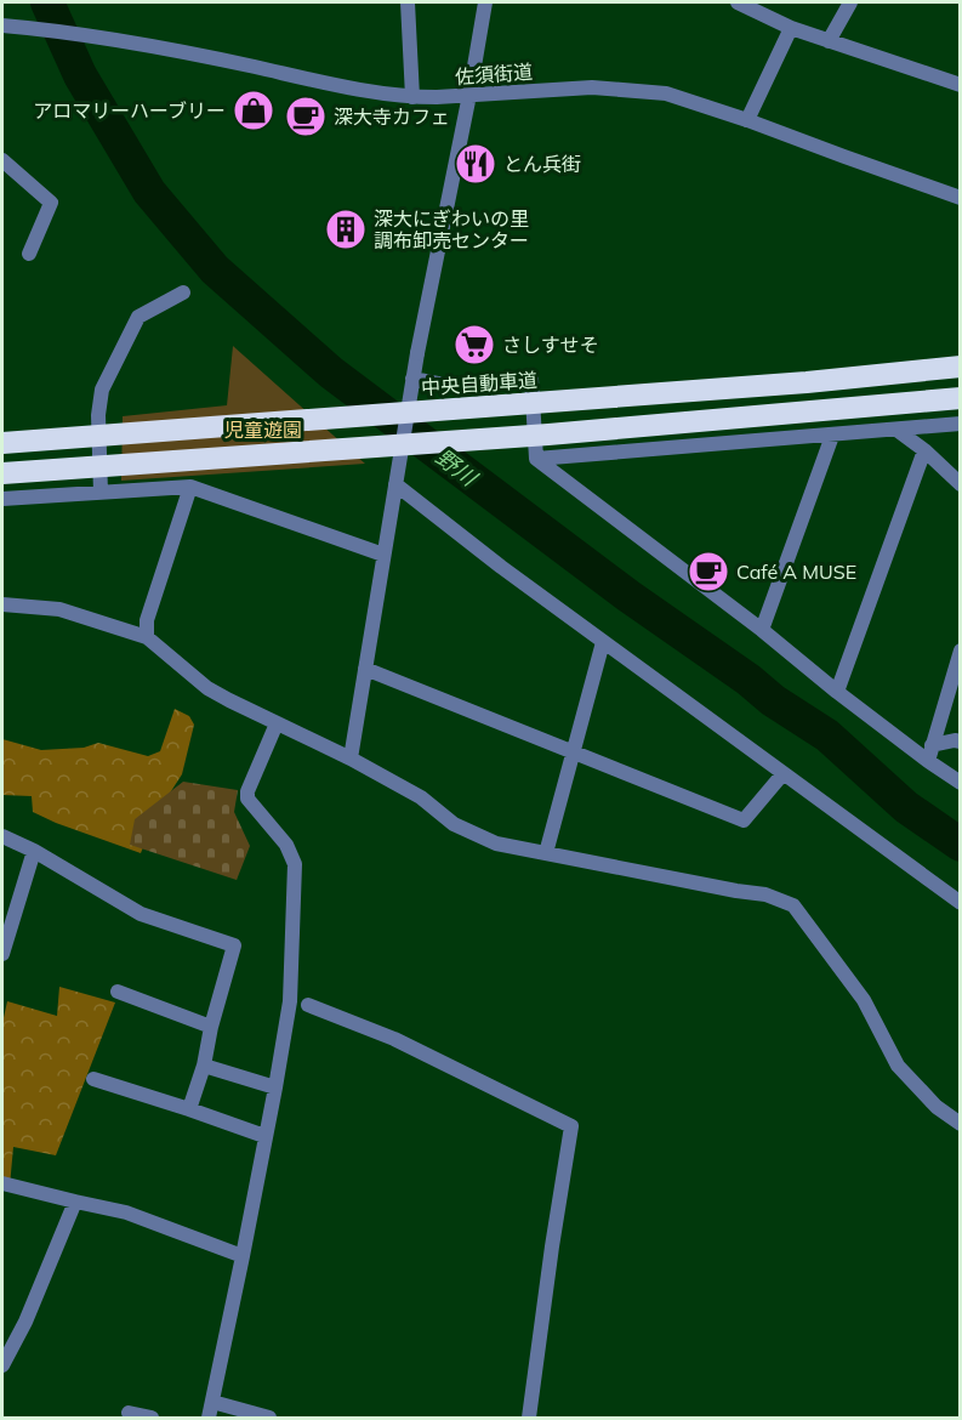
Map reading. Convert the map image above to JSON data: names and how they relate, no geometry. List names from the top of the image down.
{
  "streets": {
    "highway": ["中央自動車道"],
    "street": ["佐須街道"]
  },
  "water": ["野川"],
  "parks": ["児童遊園"],
  "places": {
    "shop": ["アロマリーハーブリー"],
    "cafe": ["深大寺カフェ", "Café A MUSE"],
    "restaurant": ["とん兵街"],
    "building": ["深大にぎわいの里 調布卸売センター"],
    "supermarket": ["さしすせそ"]
  }
}
